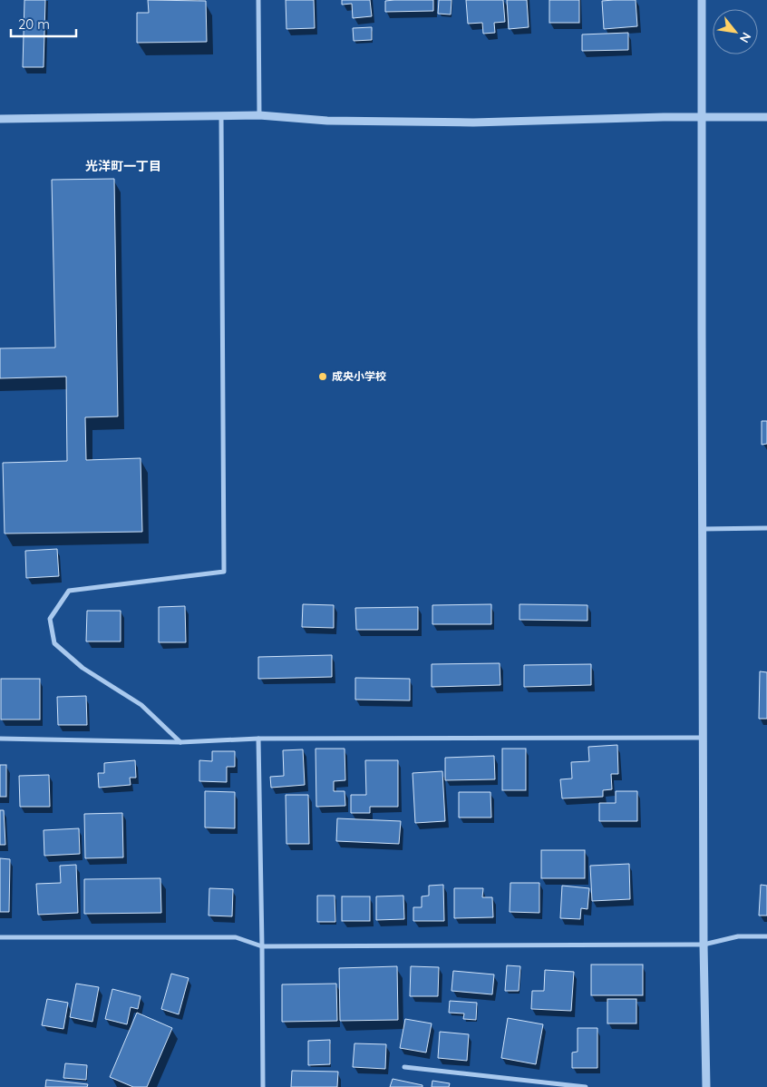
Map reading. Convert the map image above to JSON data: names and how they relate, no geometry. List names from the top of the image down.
{
  "districts": ["光洋町一丁目"],
  "places": ["成央小学校"],
  "scale_bar": "20 m",
  "north": "bottom right"
}
